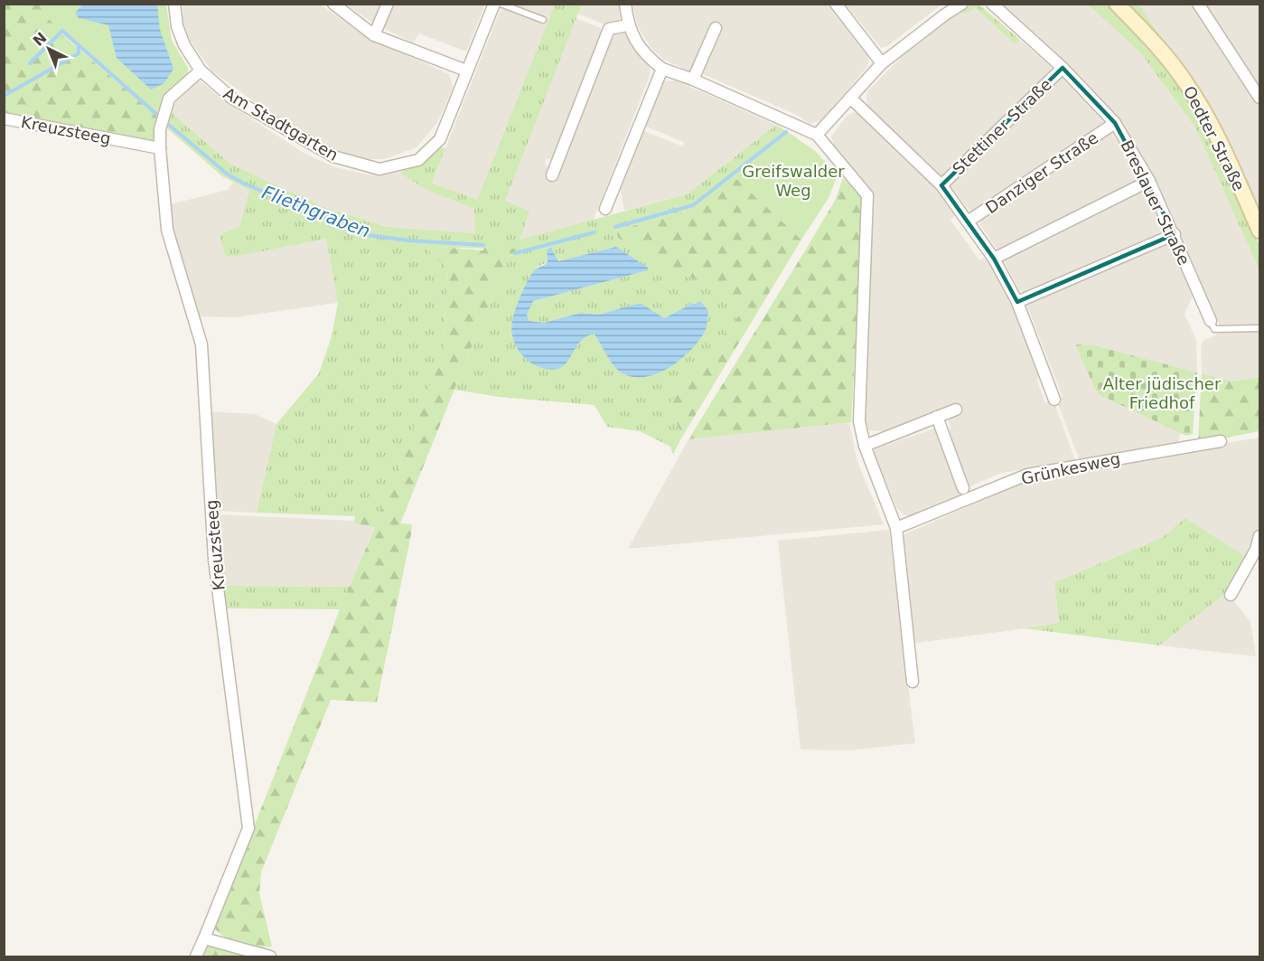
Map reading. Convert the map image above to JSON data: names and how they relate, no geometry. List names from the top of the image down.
{
  "streets": {
    "main road": ["Oedter Straße"],
    "street": [
      "Am Stadtgarten",
      "Stettiner Straße",
      "Kreuzsteeg",
      "Danziger Straße",
      "Breslauer Straße",
      "Grünkesweg"
    ]
  },
  "crossings": [
    ["Am Stadtgarten", "Kreuzsteeg"],
    ["Stettiner Straße", "Breslauer Straße"],
    ["Danziger Straße", "Breslauer Straße"]
  ],
  "water": ["Fliethgraben"],
  "parks": ["Greifswalder Weg", "Alter jüdischer Friedhof"],
  "north": "top left"
}
